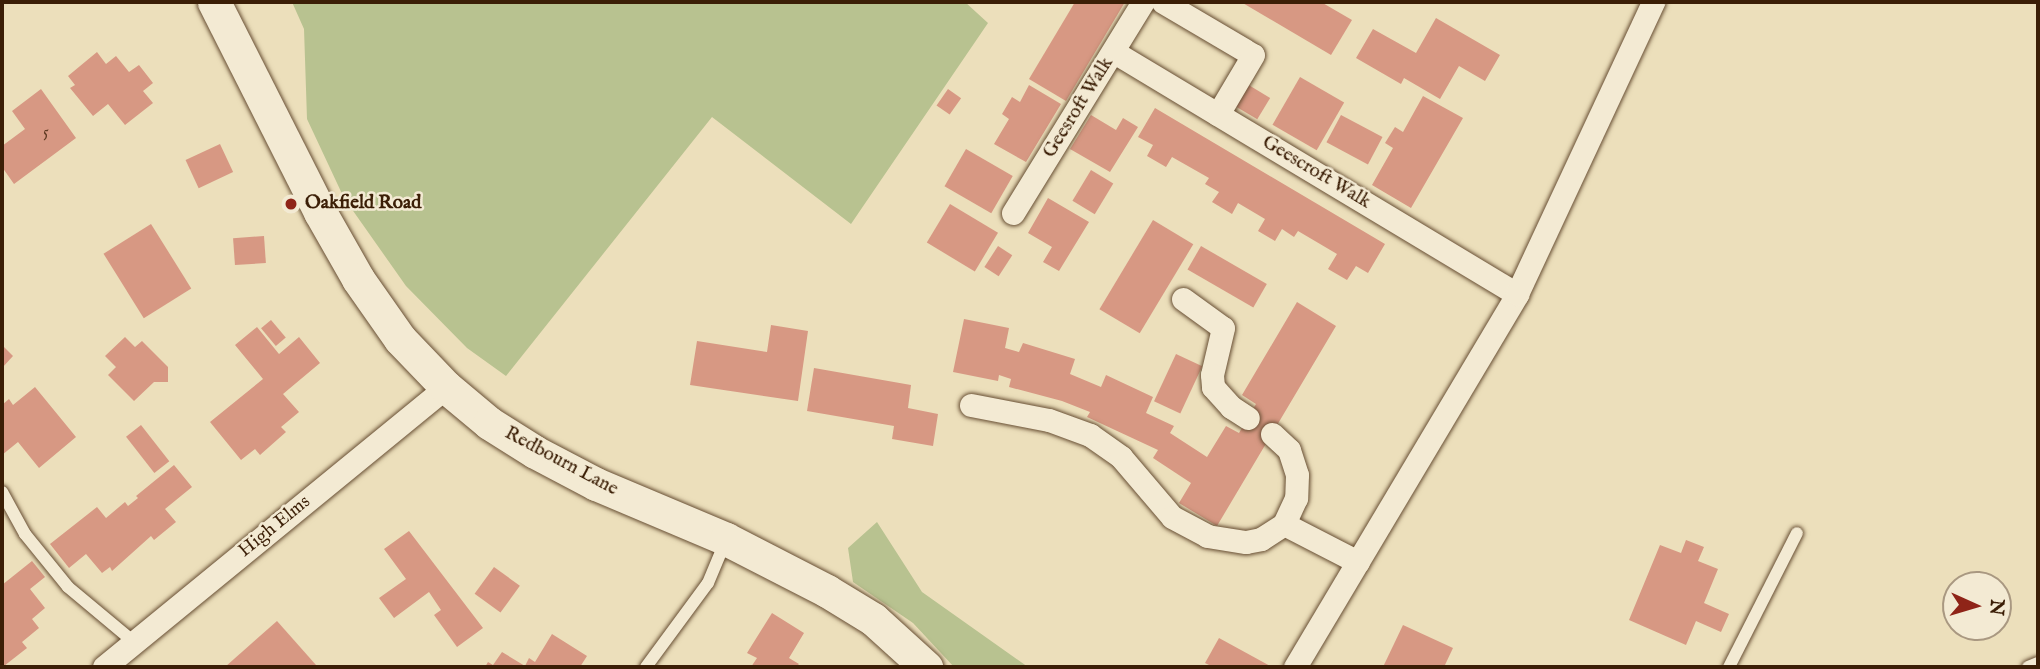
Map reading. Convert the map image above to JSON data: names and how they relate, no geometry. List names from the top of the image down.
{
  "streets": {
    "main road": ["Redbourn Lane"],
    "street": ["Geesroft Walk", "Geescroft Walk", "High Elms"]
  },
  "crossings": [
    ["Geesroft Walk", "Geescroft Walk"],
    ["Redbourn Lane", "High Elms"]
  ],
  "places": ["Oakfield Road"],
  "house_numbers": ["5"],
  "north": "right"
}
